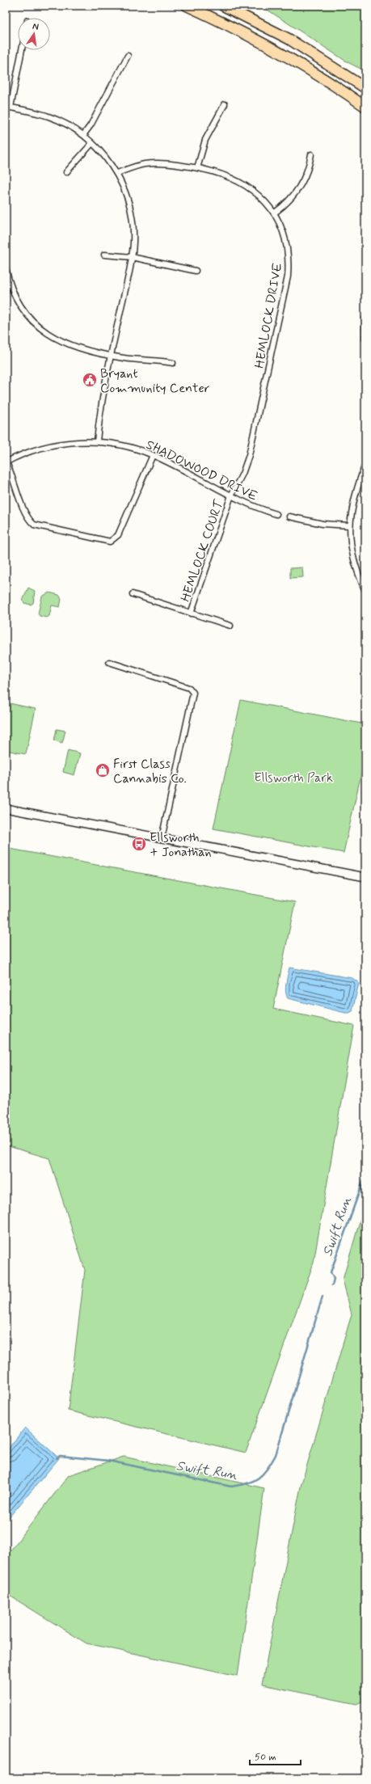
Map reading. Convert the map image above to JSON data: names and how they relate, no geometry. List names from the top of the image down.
{
  "streets": {
    "street": ["HEMLOCK DRIVE", "SHADOWOOD DRIVE", "HEMLOCK COURT"]
  },
  "crossings": [
    ["HEMLOCK DRIVE", "SHADOWOOD DRIVE"],
    ["HEMLOCK DRIVE", "HEMLOCK COURT"],
    ["SHADOWOOD DRIVE", "HEMLOCK COURT"]
  ],
  "water": ["Swift Run"],
  "parks": ["Ellsworth Park"],
  "places": {
    "public building": ["Bryant Community Center"],
    "shop": ["First Class Cannabis Co."],
    "bus stop": ["Ellsworth + Jonathan"]
  },
  "scale_bar": "50 m",
  "north": "top"
}
